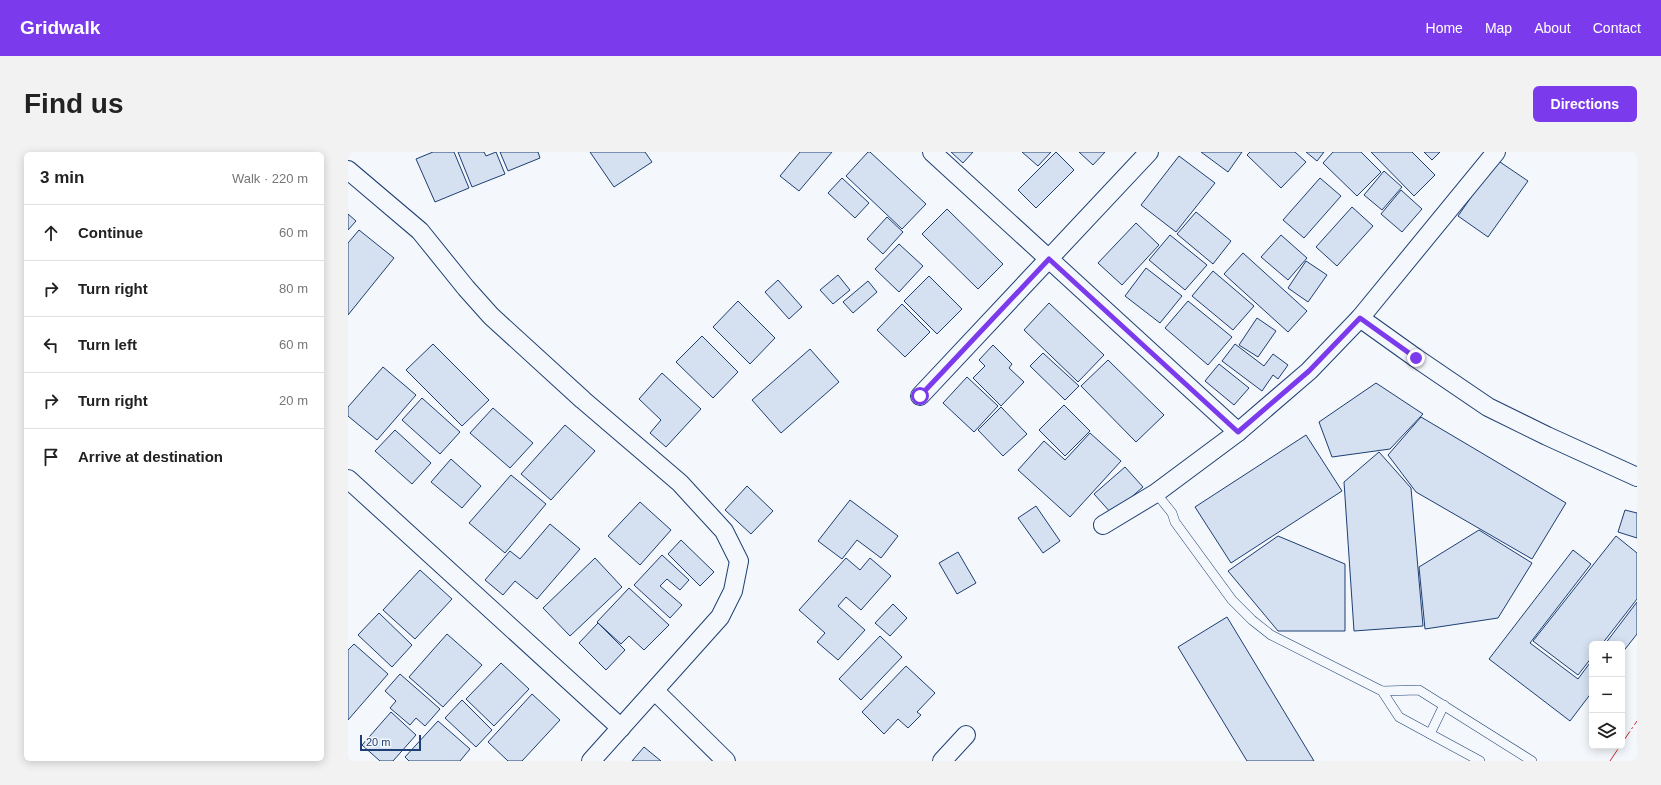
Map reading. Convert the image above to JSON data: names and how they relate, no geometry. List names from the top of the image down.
{
  "scale_bar": "20 m",
  "page": {
    "header": "Gridwalk",
    "nav": [
      "Home",
      "Map",
      "About",
      "Contact"
    ],
    "buttons": "Directions",
    "title": "Find us",
    "heading": ["3 min", "Walk · 220 m"],
    "list": [
      ["Continue", "60 m"],
      ["Turn right", "80 m"],
      ["Turn left", "60 m"],
      ["Turn right", "20 m"],
      "Arrive at destination"
    ],
    "map_buttons": ["+", "−"],
    "scale": "20 m"
  }
}
